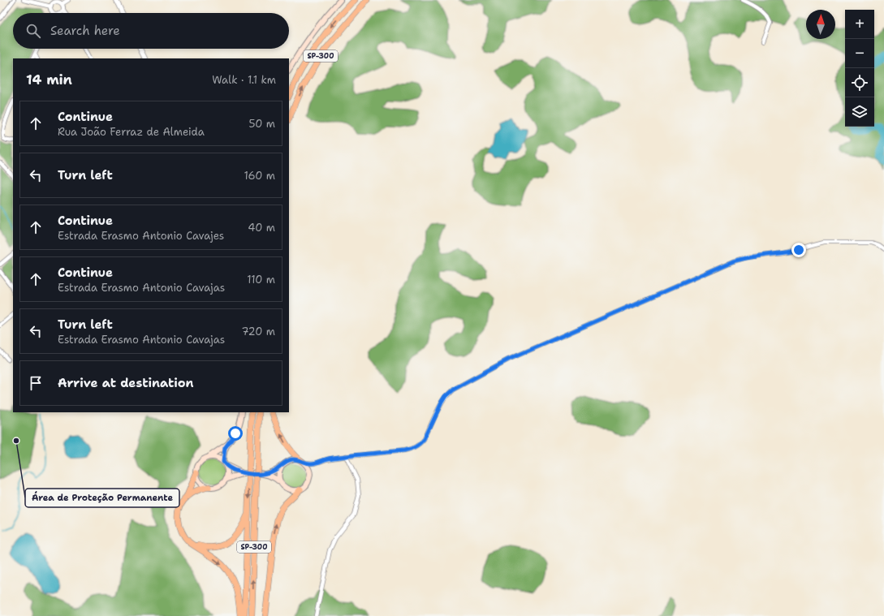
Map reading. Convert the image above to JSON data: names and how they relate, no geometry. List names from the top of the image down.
{
  "streets": {
    "highway": ["SP-300"]
  },
  "places": ["Área de Proteção Permanente"],
  "north": "top",
  "page": {
    "map_buttons": ["+", "−"],
    "search": "Search here",
    "heading": ["14 min", "Walk · 1.1 km"],
    "list": [
      ["Continue", "Rua João Ferraz de Almeida", "50 m"],
      ["Turn left", "160 m"],
      ["Continue", "Estrada Erasmo Antonio Cavajes", "40 m"],
      ["Continue", "Estrada Erasmo Antonio Cavajas", "110 m"],
      ["Turn left", "Estrada Erasmo Antonio Cavajas", "720 m"],
      "Arrive at destination"
    ]
  }
}
